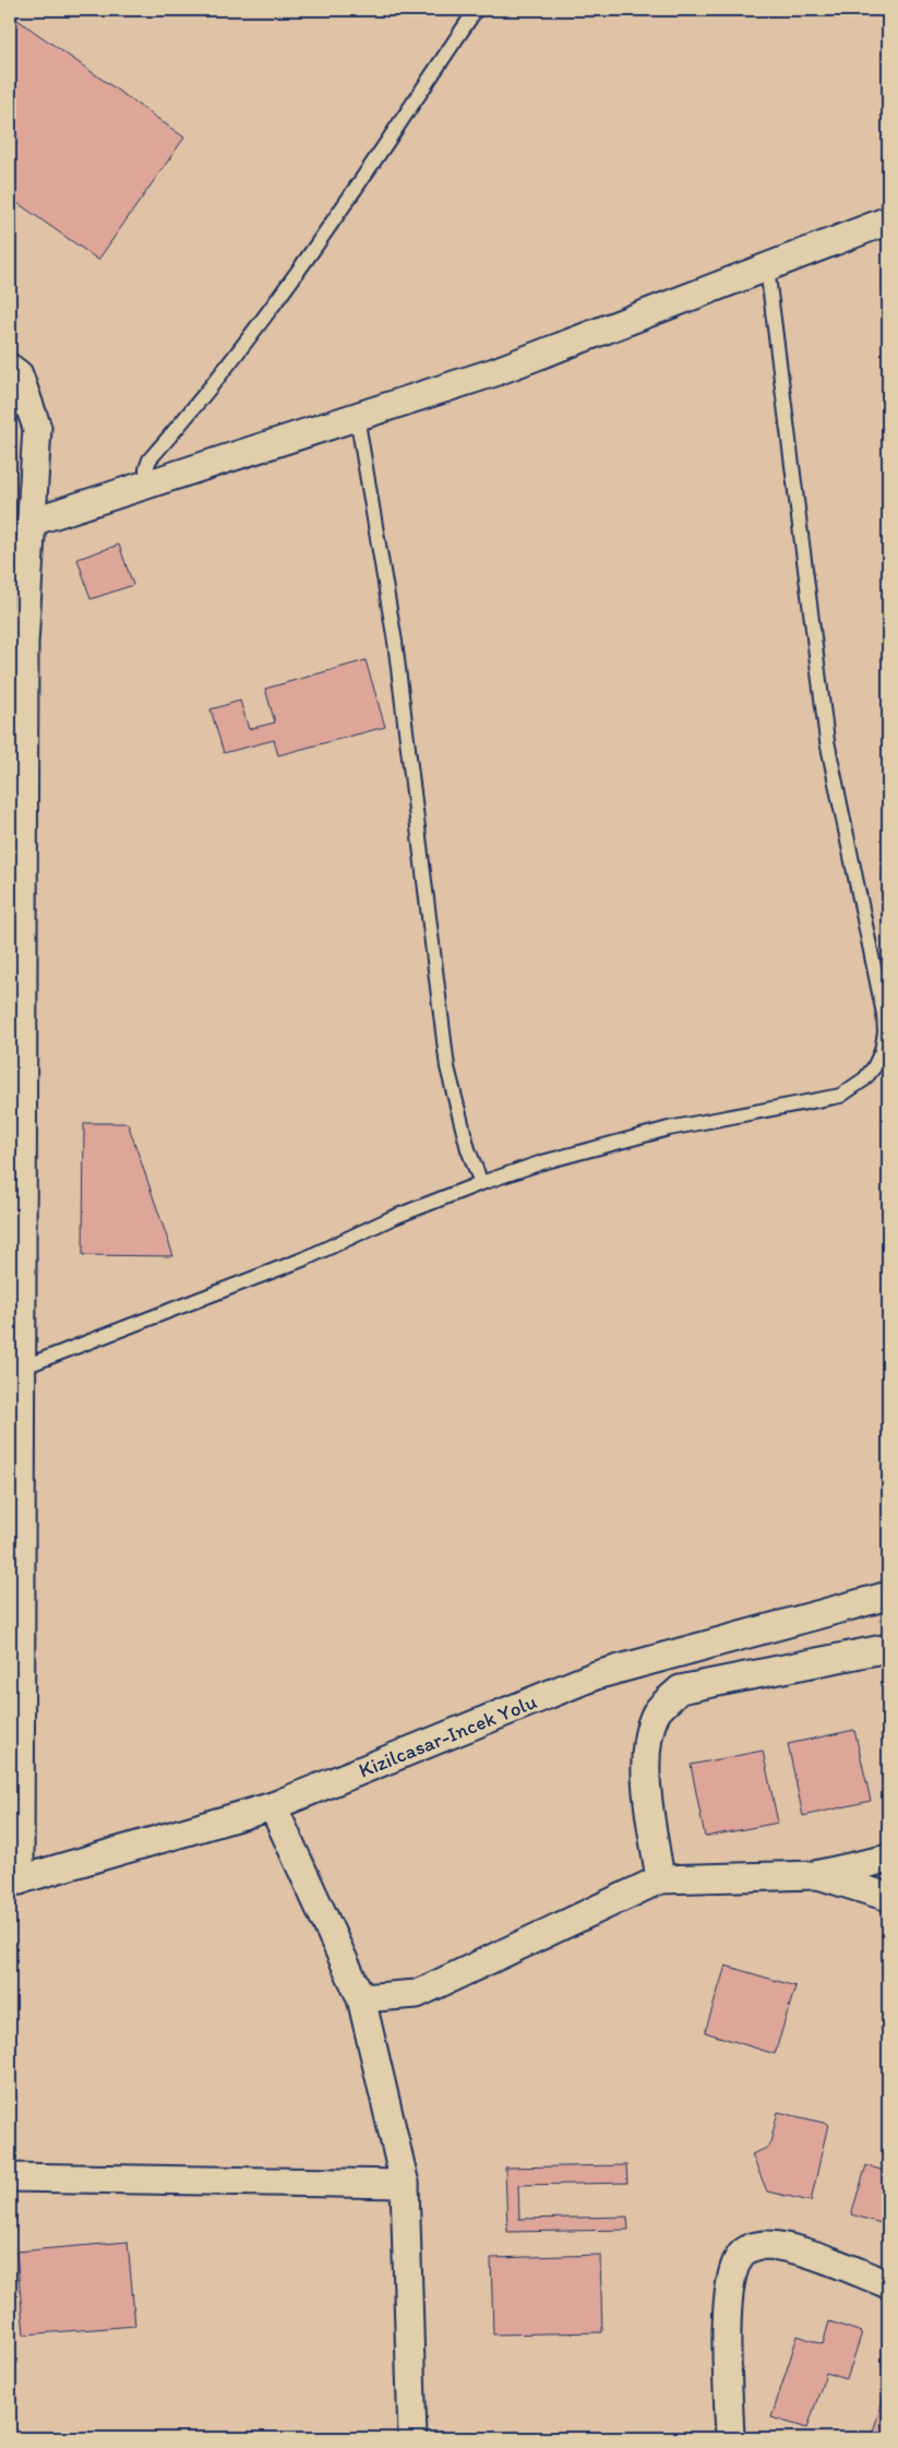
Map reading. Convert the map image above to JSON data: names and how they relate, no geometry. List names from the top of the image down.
{
  "streets": {
    "street": ["Kizilcasar-Incek Yolu"]
  }
}
